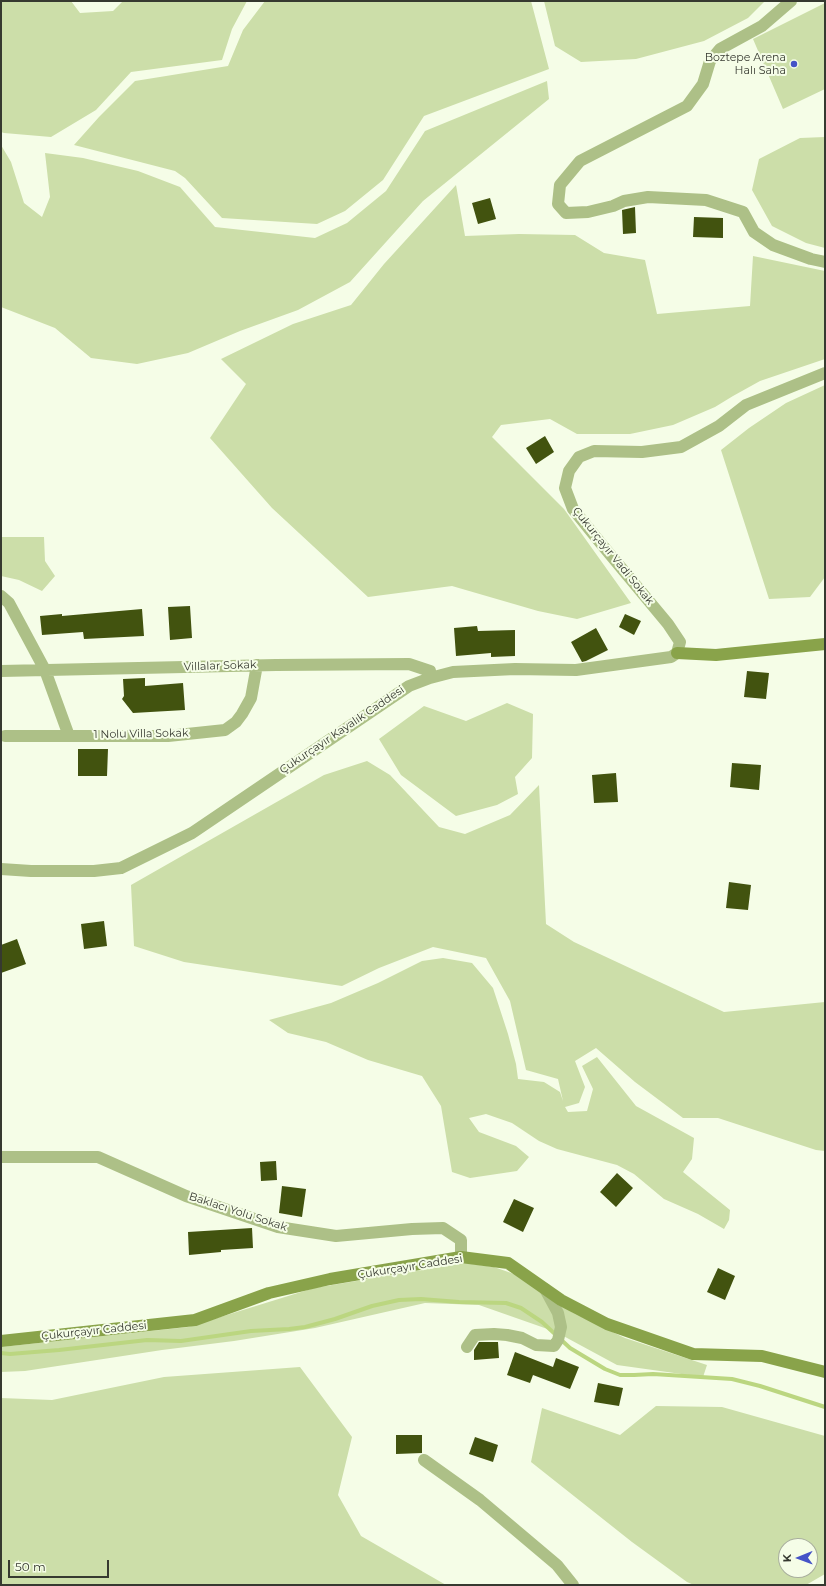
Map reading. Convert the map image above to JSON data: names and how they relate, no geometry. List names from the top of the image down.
{
  "streets": {
    "street": [
      "Çukurçayır Vadi Sokak",
      "Villalar Sokak",
      "Çukurçayır Kayalık Caddesi",
      "1 Nolu Villa Sokak",
      "Baklacı Yolu Sokak",
      "Çukurçayır Caddesi"
    ]
  },
  "crossings": [
    ["Çukurçayır Vadi Sokak", "Çukurçayır Kayalık Caddesi"],
    ["Villalar Sokak", "Çukurçayır Kayalık Caddesi"],
    ["Villalar Sokak", "1 Nolu Villa Sokak"],
    ["Baklacı Yolu Sokak", "Çukurçayır Caddesi"]
  ],
  "places": ["Boztepe Arena Halı Saha"],
  "scale_bar": "50 m",
  "north": "left"
}
